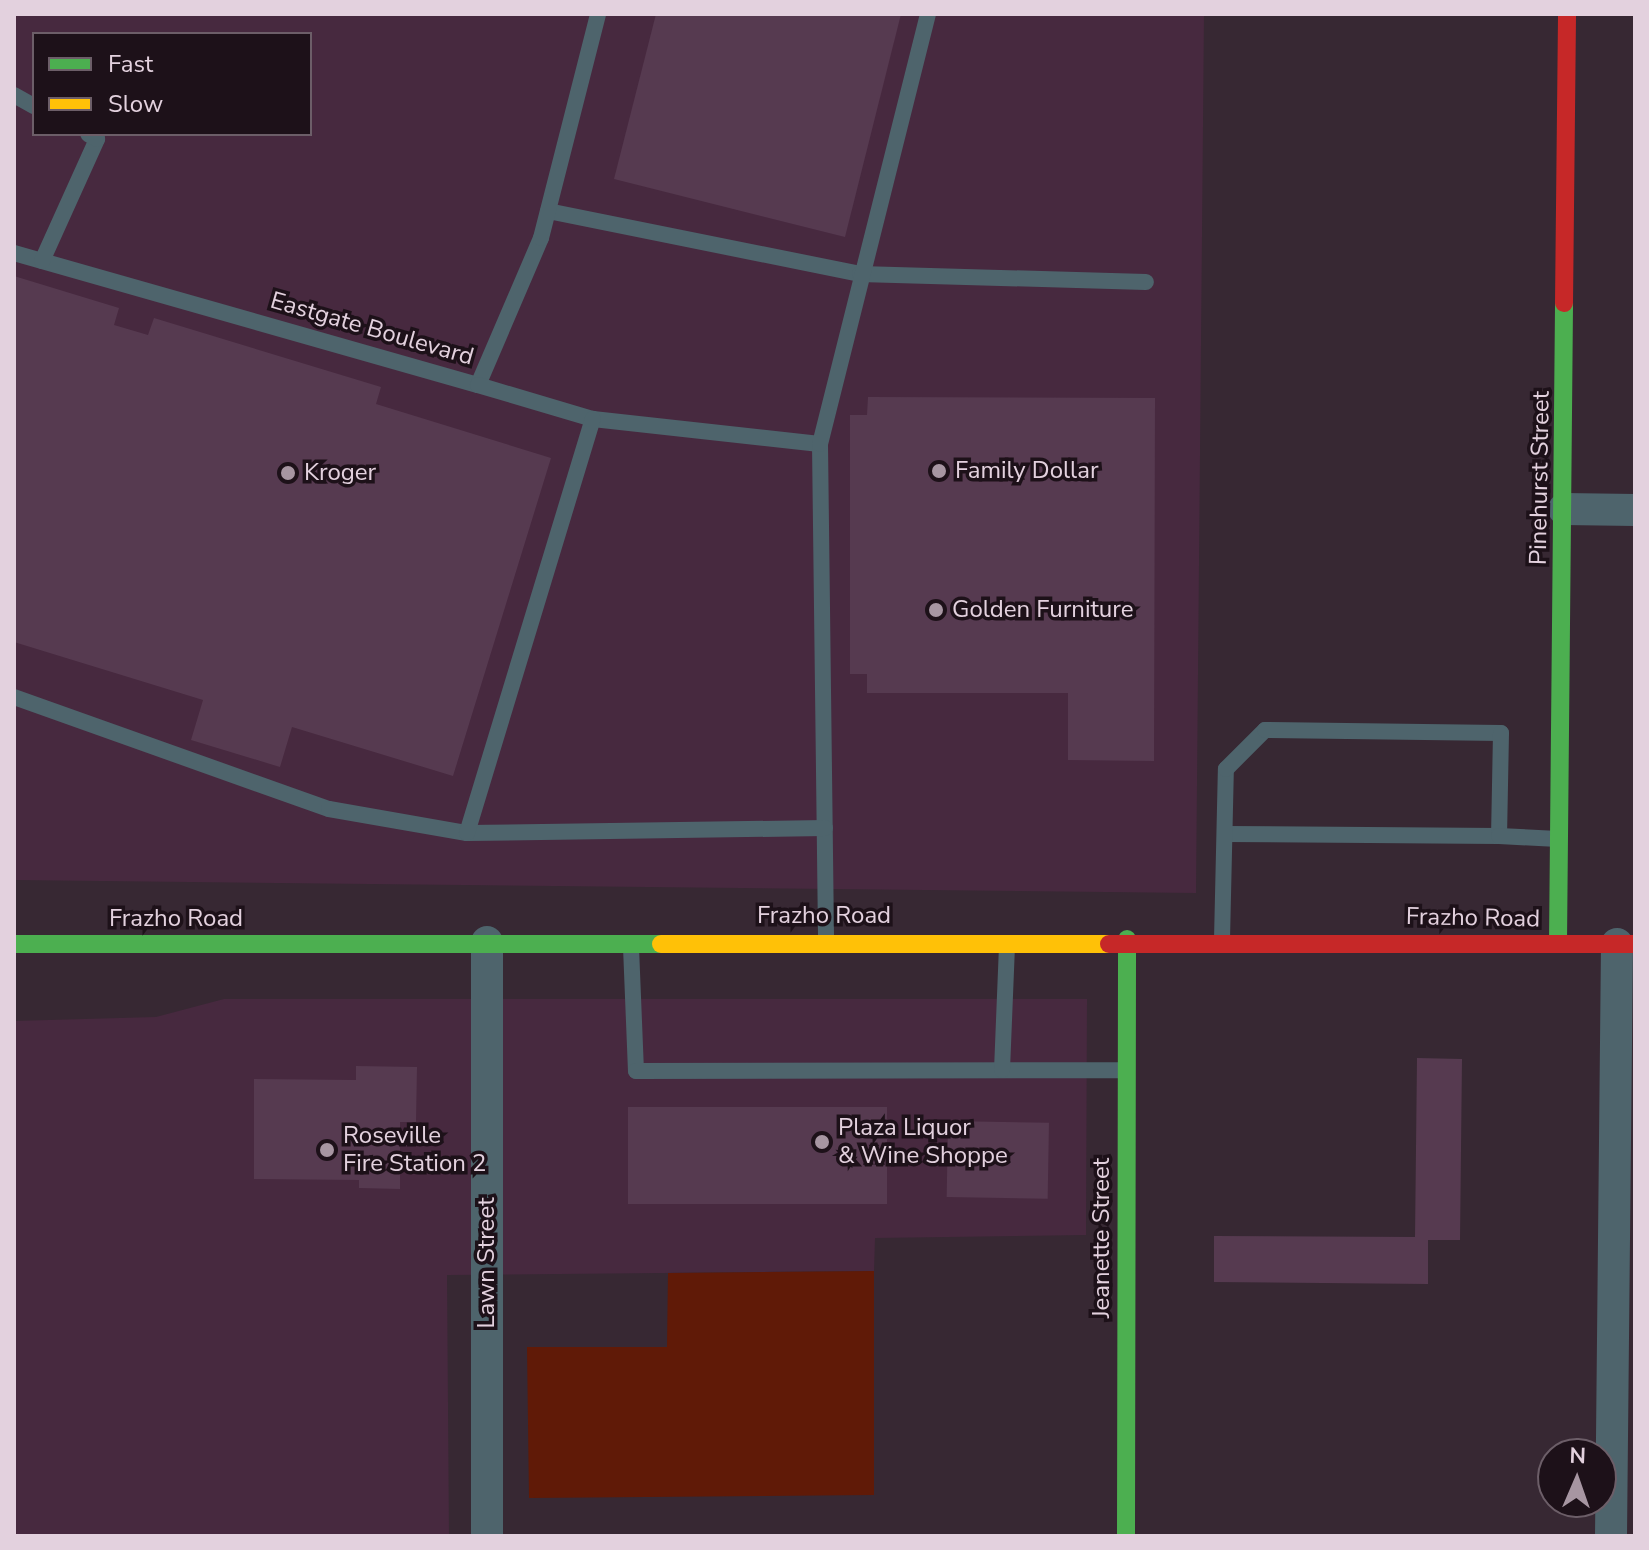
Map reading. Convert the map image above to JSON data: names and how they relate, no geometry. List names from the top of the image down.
{
  "streets": {
    "street": [
      "Pinehurst Street",
      "Frazho Road",
      "Jeanette Street",
      "Lawn Street"
    ],
    "lane": ["Eastgate Boulevard"]
  },
  "crossings": [
    ["Pinehurst Street", "Frazho Road"],
    ["Frazho Road", "Jeanette Street"],
    ["Frazho Road", "Lawn Street"]
  ],
  "places": [
    "Family Dollar",
    "Kroger",
    "Golden Furniture",
    "Plaza Liquor & Wine Shoppe",
    "Roseville Fire Station 2"
  ],
  "legend": ["Fast", "Slow"],
  "north": "top"
}
